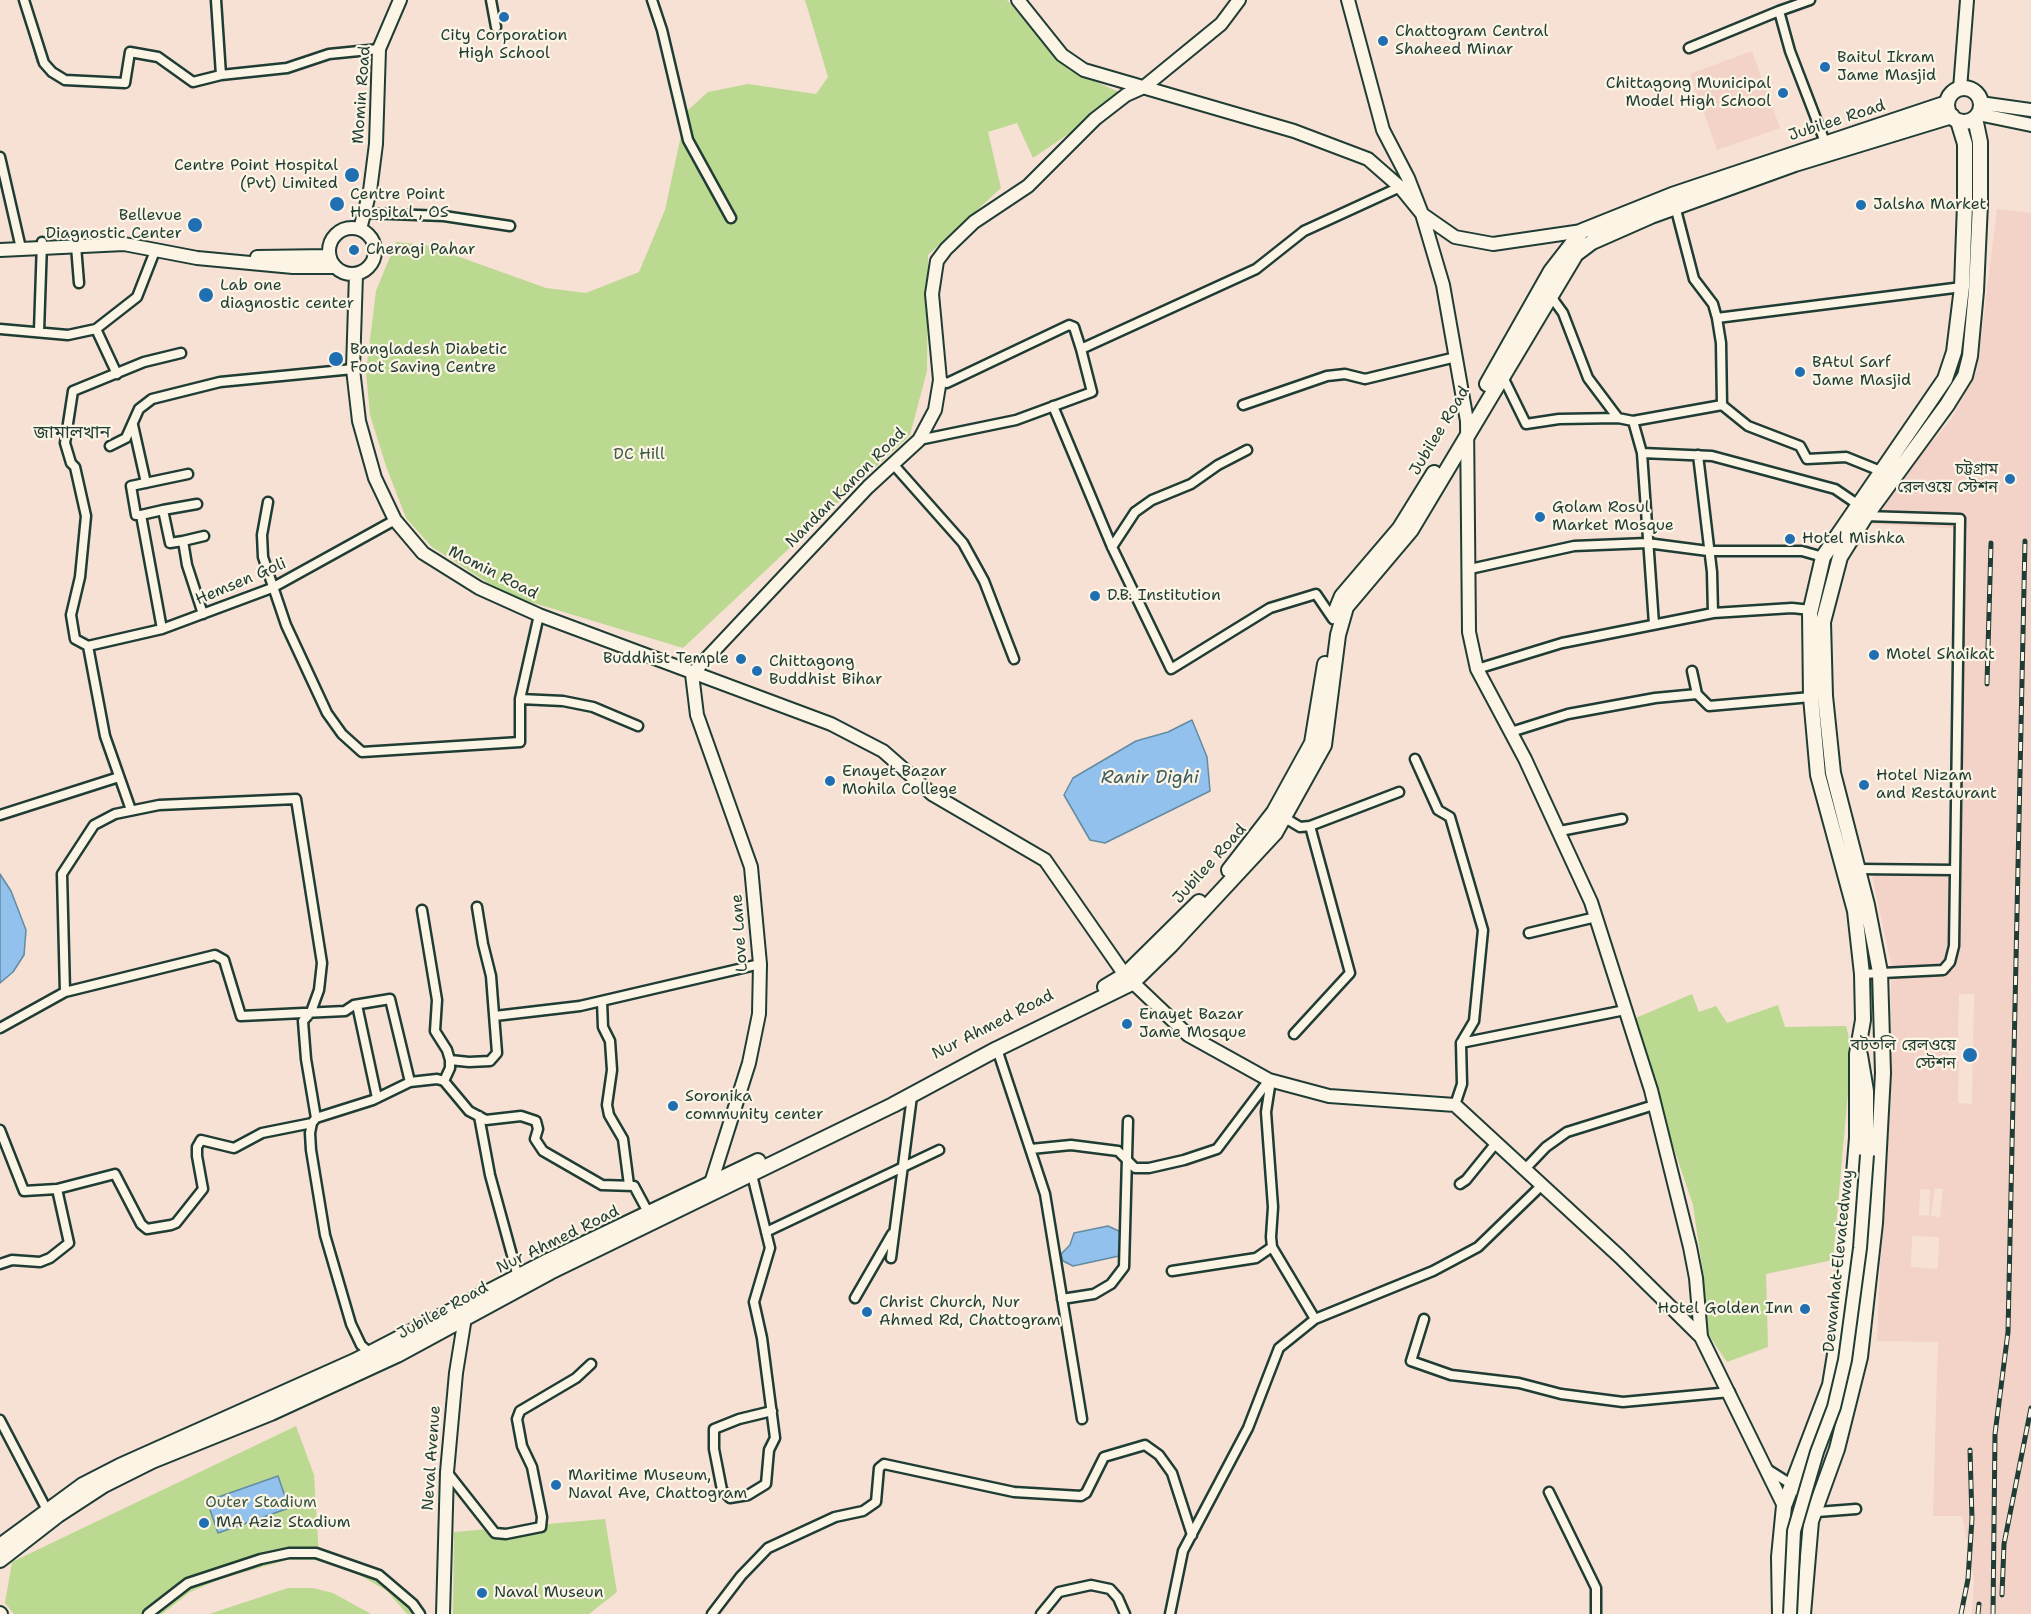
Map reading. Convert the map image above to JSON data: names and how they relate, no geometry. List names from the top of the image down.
{
  "streets": {
    "main road": [
      "Momin Road",
      "Jubilee Road",
      "Nandan Kanon Road",
      "Love Lane",
      "Nur Ahmed Road",
      "Dewanhat Elevatedway",
      "Neval Avenue"
    ],
    "street": ["Hemsen Goli"]
  },
  "crossings": [
    ["Momin Road", "Jubilee Road"],
    ["Momin Road", "Nandan Kanon Road"],
    ["Momin Road", "Hemsen Goli"],
    ["Momin Road", "Love Lane"],
    ["Momin Road", "Nur Ahmed Road"],
    ["Jubilee Road", "Love Lane"],
    ["Jubilee Road", "Nur Ahmed Road"],
    ["Jubilee Road", "Neval Avenue"],
    ["Nandan Kanon Road", "Love Lane"],
    ["Love Lane", "Nur Ahmed Road"],
    ["Nur Ahmed Road", "Neval Avenue"]
  ],
  "districts": ["জামালখান"],
  "water": ["Ranir Dighi"],
  "parks": ["DC Hill", "Outer Stadium"],
  "places": [
    "City Corporation High School",
    "Chattogram Central Shaheed Minar",
    "Baitul Ikram Jame Masjid",
    "Chittagong Municipal Model High School",
    "Centre Point Hospital (Pvt) Limited",
    "Centre Point Hospital , OS",
    "Jalsha Market",
    "Bellevue Diagnostic Center",
    "Cheragi Pahar",
    "Lab one diagnostic center",
    "Bangladesh Diabetic Foot Saving Centre",
    "BAtul Sarf Jame Masjid",
    "চট্টগ্রাম রেলওয়ে স্টেশন",
    "Golam Rosul Market Mosque",
    "Hotel Mishka",
    "D.B. Institution",
    "Motel Shaikat",
    "Buddhist Temple",
    "Chittagong Buddhist Bihar",
    "Enayet Bazar Mohila College",
    "Hotel Nizam and Restaurant",
    "Enayet Bazar Jame Mosque",
    "বটতলি রেলওয়ে স্টেশন",
    "Soronika community center",
    "Hotel Golden Inn",
    "Christ Church, Nur Ahmed Rd, Chattogram",
    "Maritime Museum, Naval Ave, Chattogram",
    "MA Aziz Stadium",
    "Naval Museun"
  ]
}
